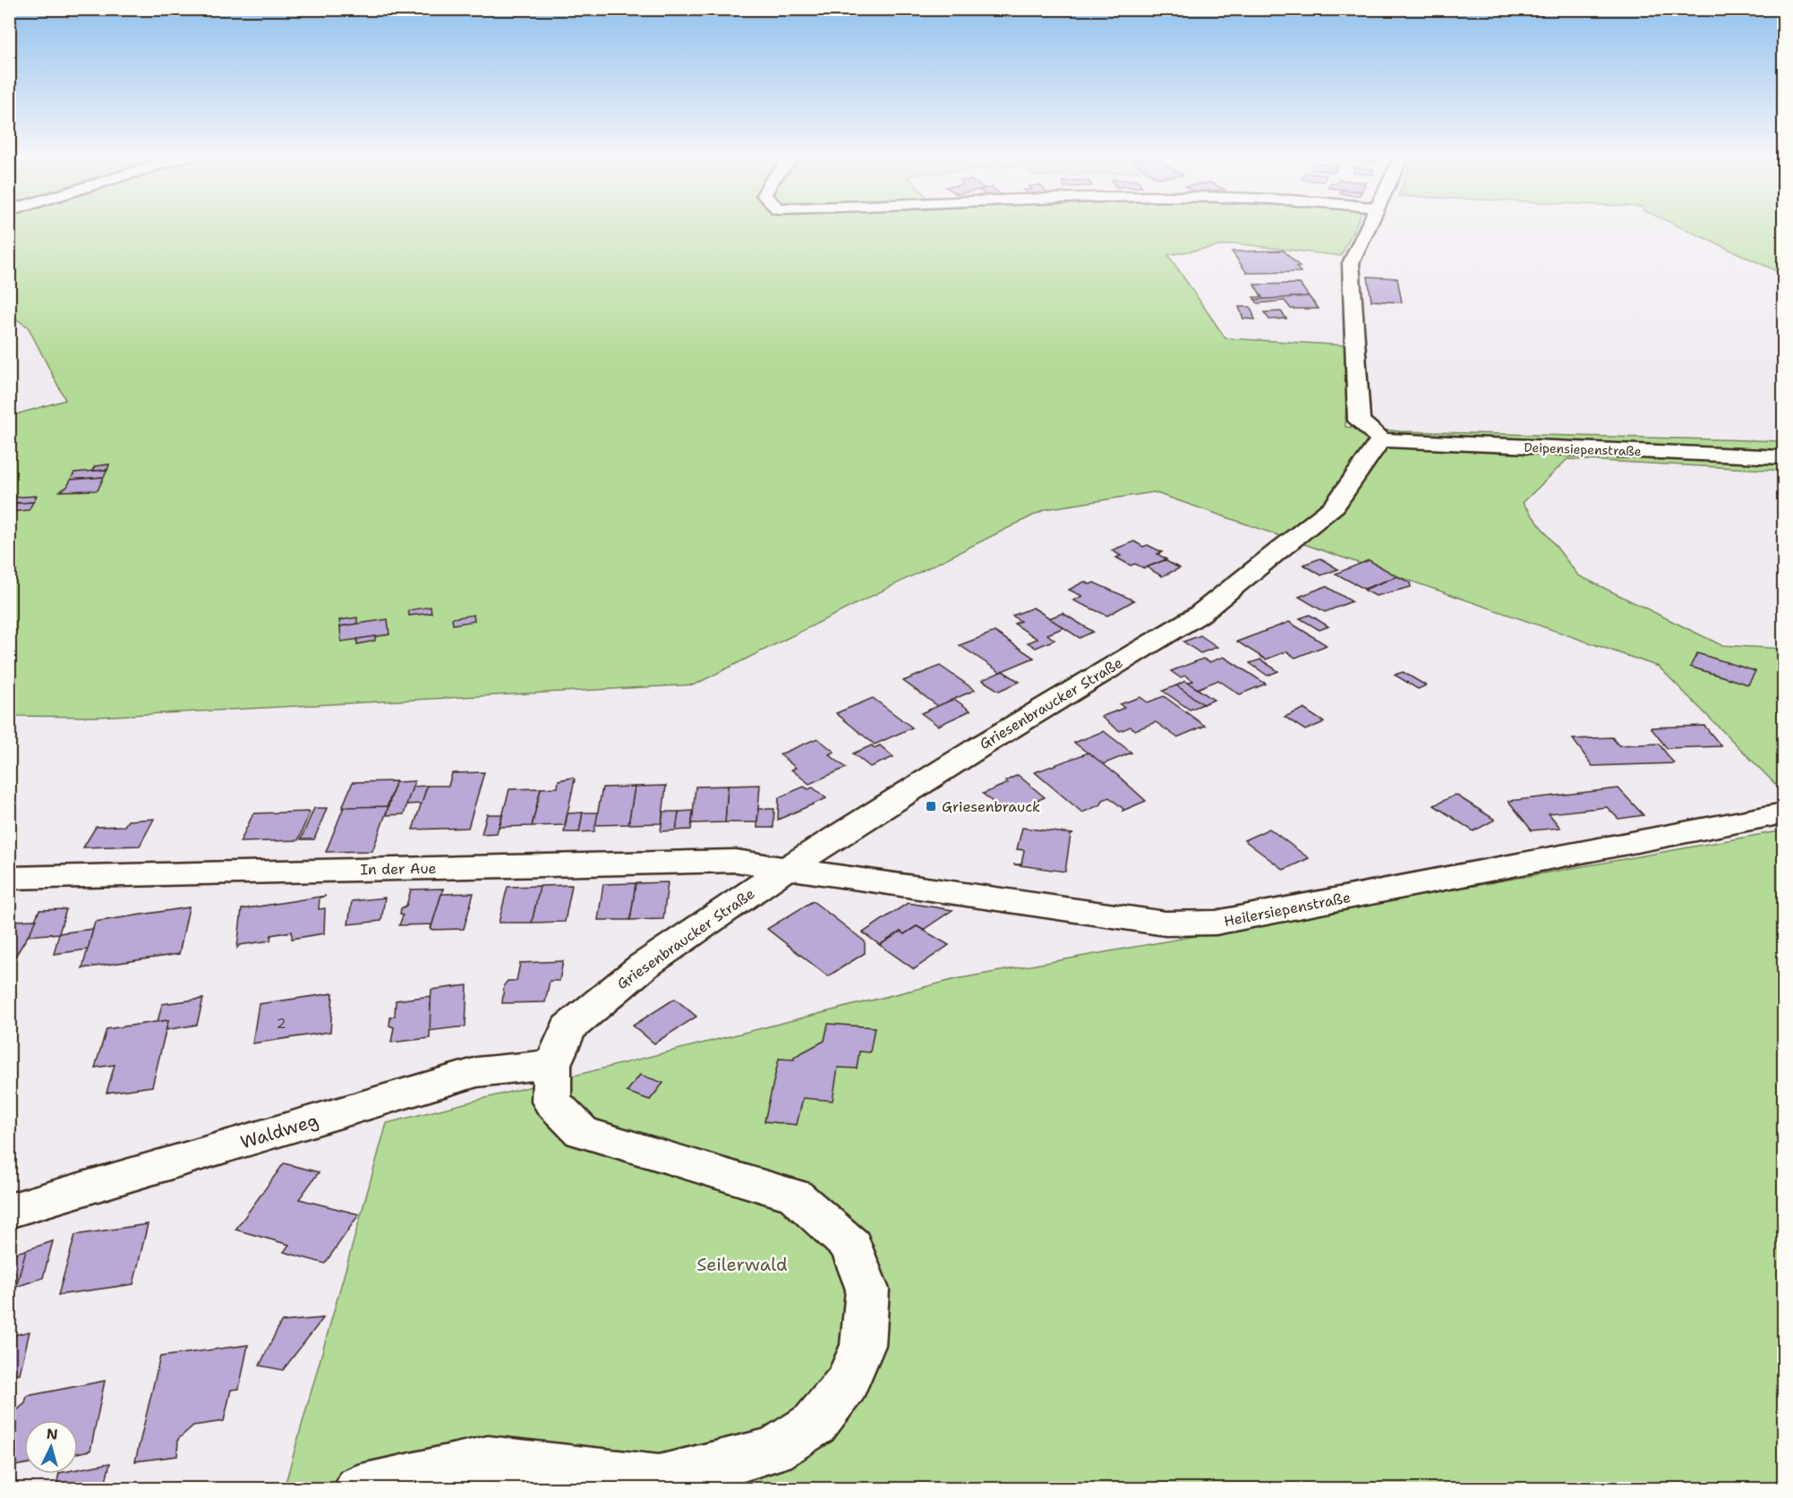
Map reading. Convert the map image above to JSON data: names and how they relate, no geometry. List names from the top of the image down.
{
  "streets": {
    "street": [
      "Deipensiepenstraße",
      "Griesenbraucker Straße",
      "In der Aue",
      "Heilersiepenstraße",
      "Waldweg"
    ]
  },
  "crossings": [
    ["Deipensiepenstraße", "Griesenbraucker Straße"],
    ["Griesenbraucker Straße", "In der Aue"],
    ["Griesenbraucker Straße", "Heilersiepenstraße"],
    ["Griesenbraucker Straße", "Waldweg"],
    ["In der Aue", "Heilersiepenstraße"]
  ],
  "parks": ["Seilerwald"],
  "places": {
    "transit": ["Griesenbrauck"]
  },
  "house_numbers": ["2"],
  "north": "top"
}
